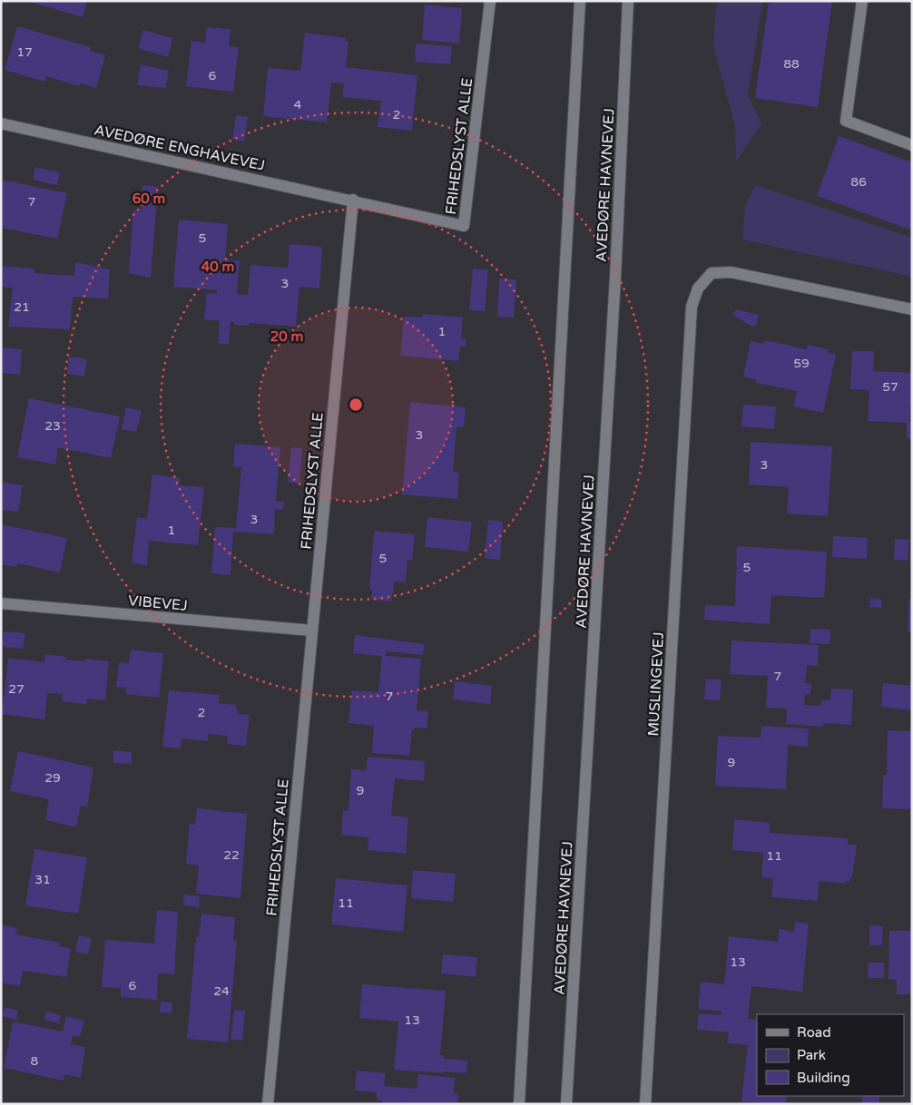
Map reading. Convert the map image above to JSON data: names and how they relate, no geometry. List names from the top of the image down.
{
  "streets": {
    "street": [
      "FRIHEDSLYST ALLE",
      "AVEDØRE ENGHAVEVEJ",
      "AVEDØRE HAVNEVEJ",
      "VIBEVEJ",
      "MUSLINGEVEJ"
    ]
  },
  "crossings": [
    ["FRIHEDSLYST ALLE", "AVEDØRE ENGHAVEVEJ"],
    ["FRIHEDSLYST ALLE", "VIBEVEJ"]
  ],
  "house_numbers": [
    "17",
    "88",
    "6",
    "4",
    "2",
    "86",
    "7",
    "5",
    "3",
    "21",
    "1",
    "59",
    "57",
    "23",
    "3",
    "3",
    "3",
    "1",
    "5",
    "5",
    "7",
    "27",
    "7",
    "2",
    "9",
    "29",
    "9",
    "22",
    "11",
    "31",
    "11",
    "13",
    "6",
    "24",
    "13",
    "8"
  ],
  "legend": ["Road", "Park", "Building"],
  "rings": ["60 m", "40 m", "20 m"]
}
